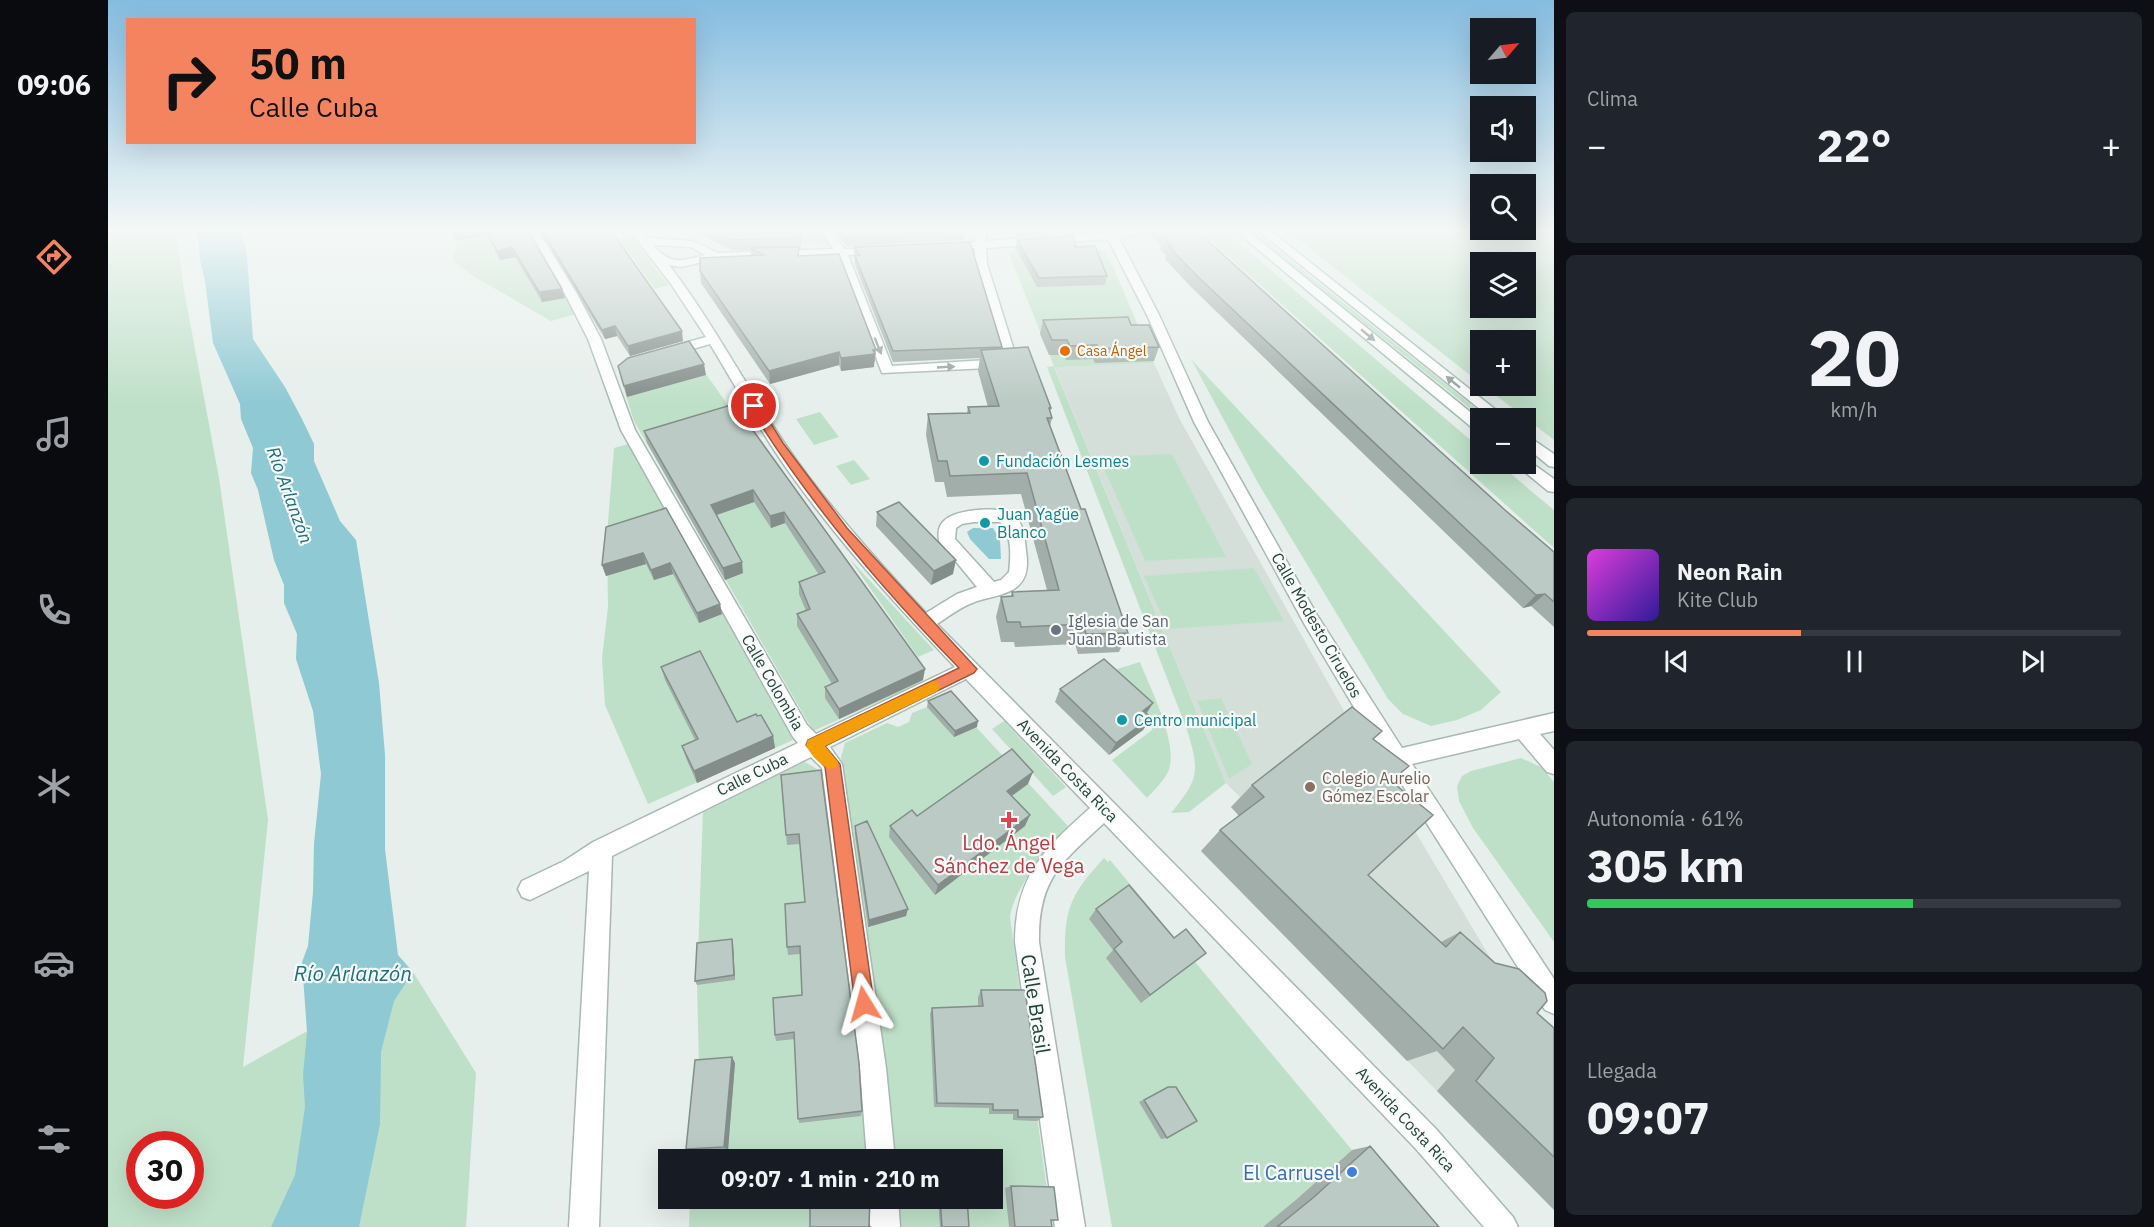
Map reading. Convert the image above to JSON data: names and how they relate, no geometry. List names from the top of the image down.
{
  "streets": {
    "street": [
      "Calle Modesto Ciruelos",
      "Calle Colombia",
      "Avenida Costa Rica",
      "Calle Cuba",
      "Calle Brasil"
    ]
  },
  "crossings": [
    ["Calle Colombia", "Calle Cuba"],
    ["Avenida Costa Rica", "Calle Cuba"],
    ["Avenida Costa Rica", "Calle Brasil"]
  ],
  "water": ["Río Arlanzón"],
  "places": {
    "other": [
      "Casa Ángel",
      "Fundación Lesmes",
      "Juan Yagüe Blanco",
      "Iglesia de San Juan Bautista",
      "Centro municipal",
      "Colegio Aurelio Gómez Escolar",
      "El Carrusel"
    ],
    "health": ["Ldo. Ángel Sánchez de Vega"]
  },
  "north": "top right",
  "page": {
    "tabs": "09:06",
    "tile": [
      "Clima",
      ["20", "km/h"],
      ["Autonomía · 61%", "305 km"],
      ["Llegada", "09:07"]
    ],
    "map_buttons": ["+", "−"],
    "turn": ["50 m", "Calle Cuba"],
    "heat": ["−", "22°", "+"],
    "song": ["Neon Rain", "Kite Club"],
    "limit": "30",
    "trip": "09:07 · 1 min · 210 m"
  }
}
